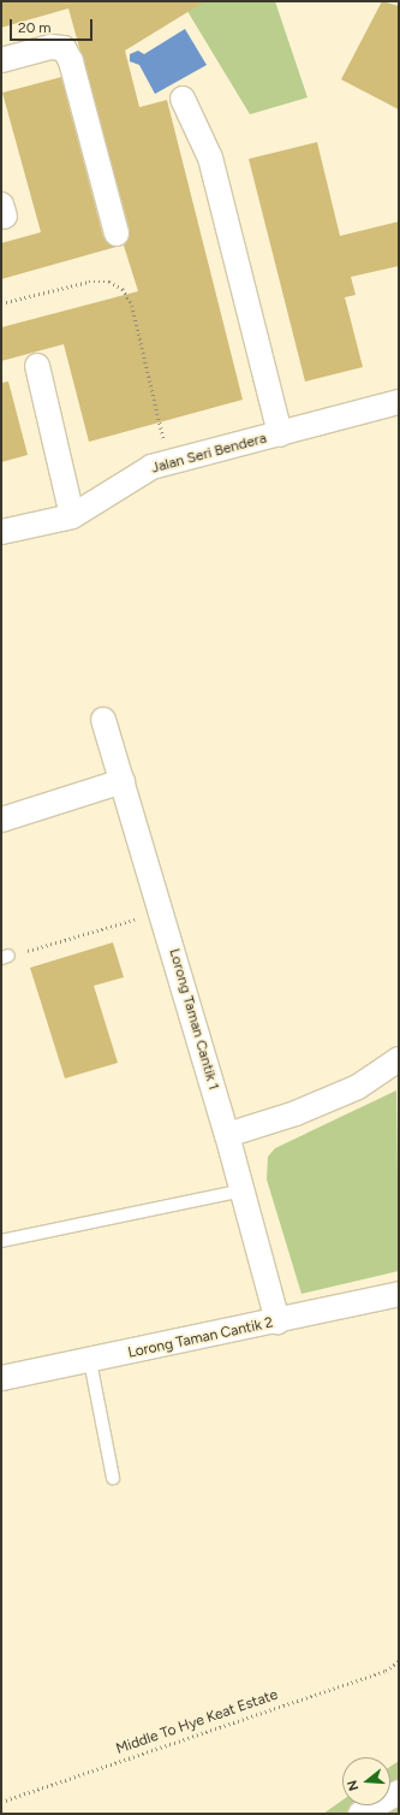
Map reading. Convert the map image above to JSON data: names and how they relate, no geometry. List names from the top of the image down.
{
  "streets": {
    "street": ["Jalan Seri Bendera", "Lorong Taman Cantik 1", "Lorong Taman Cantik 2"],
    "path": ["Middle To Hye Keat Estate"]
  },
  "crossings": [
    ["Lorong Taman Cantik 1", "Lorong Taman Cantik 2"]
  ],
  "scale_bar": "20 m",
  "north": "left"
}
